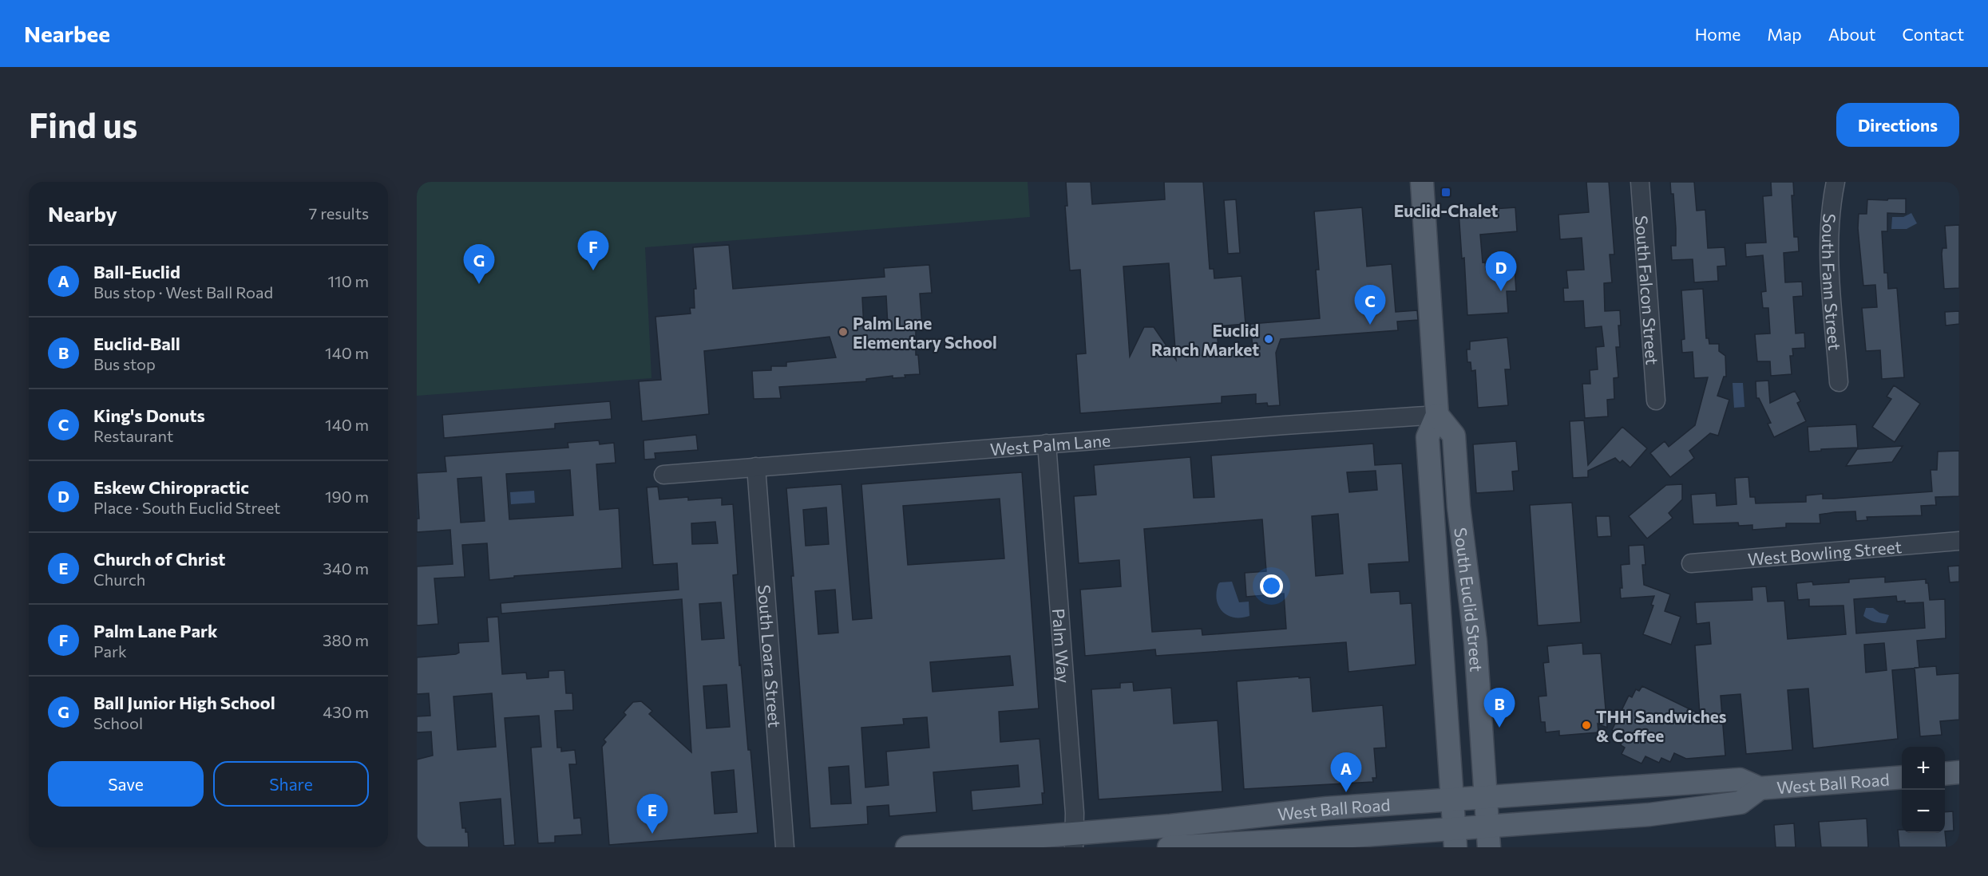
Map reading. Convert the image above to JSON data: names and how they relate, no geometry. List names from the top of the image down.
{
  "streets": {
    "main road": ["South Euclid Street", "West Ball Road"],
    "street": [
      "South Fann Street",
      "South Falcon Street",
      "West Palm Lane",
      "West Bowling Street",
      "Palm Way",
      "South Loara Street"
    ]
  },
  "crossings": [
    ["West Palm Lane", "South Euclid Street"],
    ["West Palm Lane", "Palm Way"],
    ["West Palm Lane", "South Loara Street"],
    ["South Euclid Street", "West Ball Road"],
    ["Palm Way", "West Ball Road"]
  ],
  "places": {
    "transit": ["Euclid-Chalet"],
    "other": ["Palm Lane Elementary School", "Euclid Ranch Market", "THH Sandwiches & Coffee"]
  },
  "page": {
    "header": "Nearbee",
    "nav": [
      "Home",
      "Map",
      "About",
      "Contact"
    ],
    "buttons": [
      "Directions",
      ["Save", "Share"]
    ],
    "title": "Find us",
    "heading": ["Nearby", "7 results"],
    "pins": [
      "F",
      "G",
      "D",
      "C",
      "B",
      "A",
      "E"
    ],
    "list": [
      {
        "mark": "A",
        "name": "Ball-Euclid",
        "note": "Bus stop · West Ball Road",
        "value": "110 m"
      },
      {
        "mark": "B",
        "name": "Euclid-Ball",
        "note": "Bus stop",
        "value": "140 m"
      },
      {
        "mark": "C",
        "name": "King's Donuts",
        "note": "Restaurant",
        "value": "140 m"
      },
      {
        "mark": "D",
        "name": "Eskew Chiropractic",
        "note": "Place · South Euclid Street",
        "value": "190 m"
      },
      {
        "mark": "E",
        "name": "Church of Christ",
        "note": "Church",
        "value": "340 m"
      },
      {
        "mark": "F",
        "name": "Palm Lane Park",
        "note": "Park",
        "value": "380 m"
      },
      {
        "mark": "G",
        "name": "Ball Junior High School",
        "note": "School",
        "value": "430 m"
      }
    ],
    "map_buttons": ["+", "−"]
  }
}
